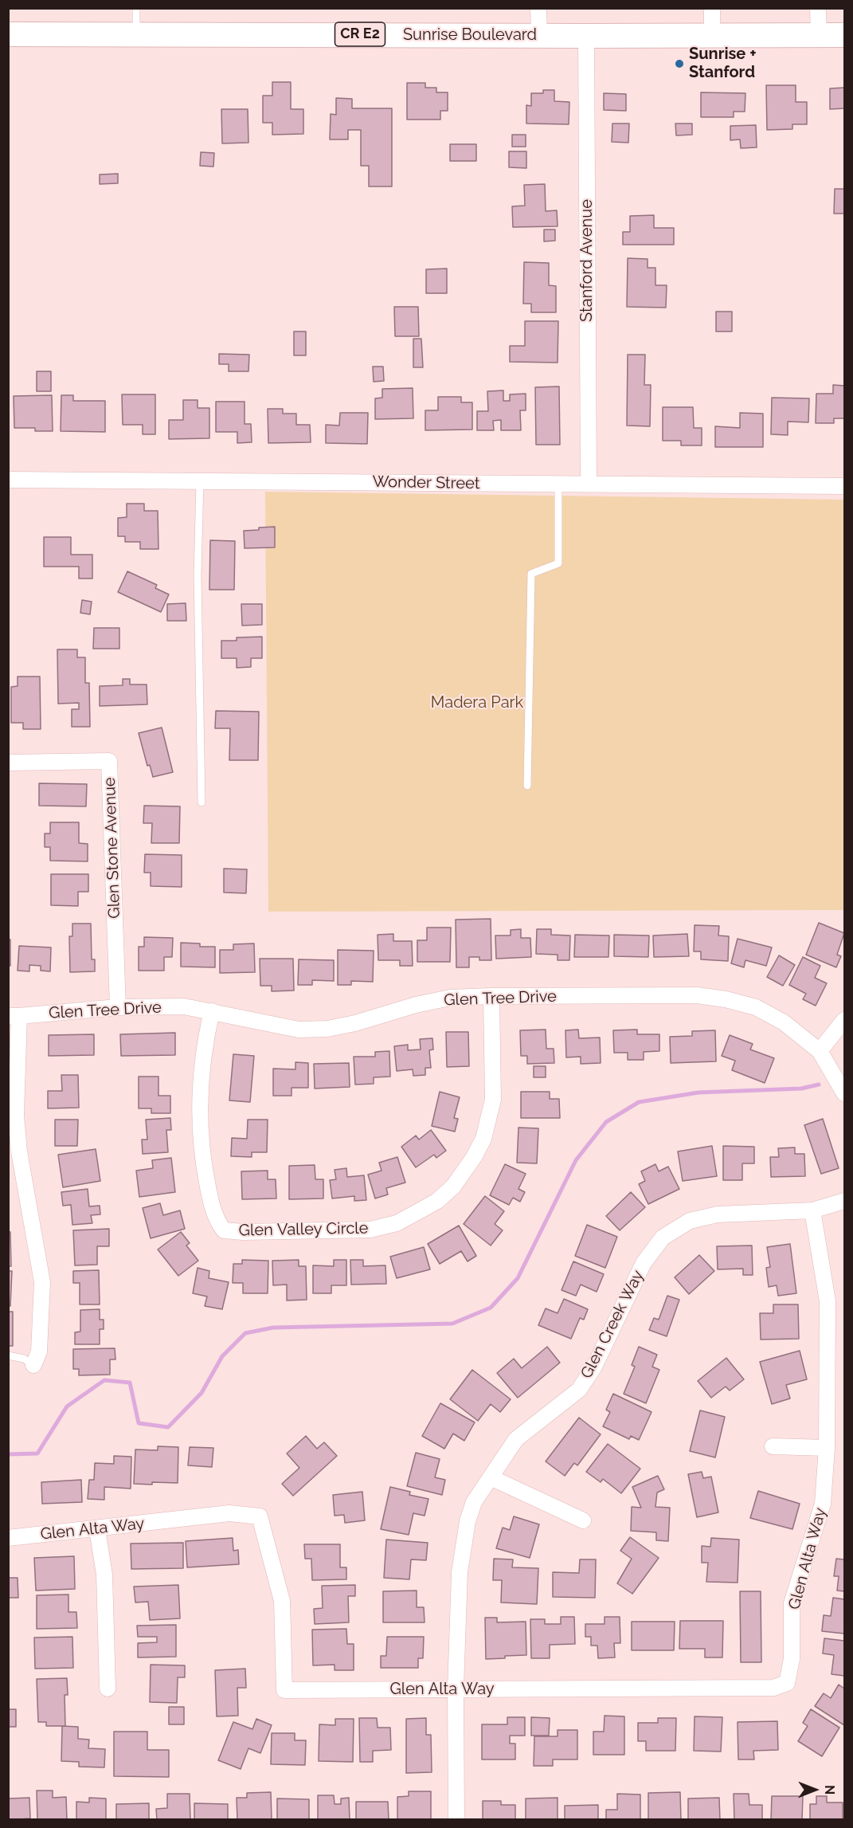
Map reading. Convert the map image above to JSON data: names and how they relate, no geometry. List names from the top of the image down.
{
  "streets": {
    "main road": ["CR E2", "Sunrise Boulevard"],
    "street": [
      "Stanford Avenue",
      "Wonder Street",
      "Glen Stone Avenue",
      "Glen Tree Drive",
      "Glen Valley Circle",
      "Glen Creek Way",
      "Glen Alta Way"
    ]
  },
  "crossings": [
    ["Sunrise Boulevard", "Stanford Avenue"],
    ["Stanford Avenue", "Wonder Street"],
    ["Glen Stone Avenue", "Glen Tree Drive"],
    ["Glen Tree Drive", "Glen Valley Circle"],
    ["Glen Creek Way", "Glen Alta Way"]
  ],
  "parks": ["Madera Park"],
  "places": ["Sunrise + Stanford"],
  "north": "right"
}
